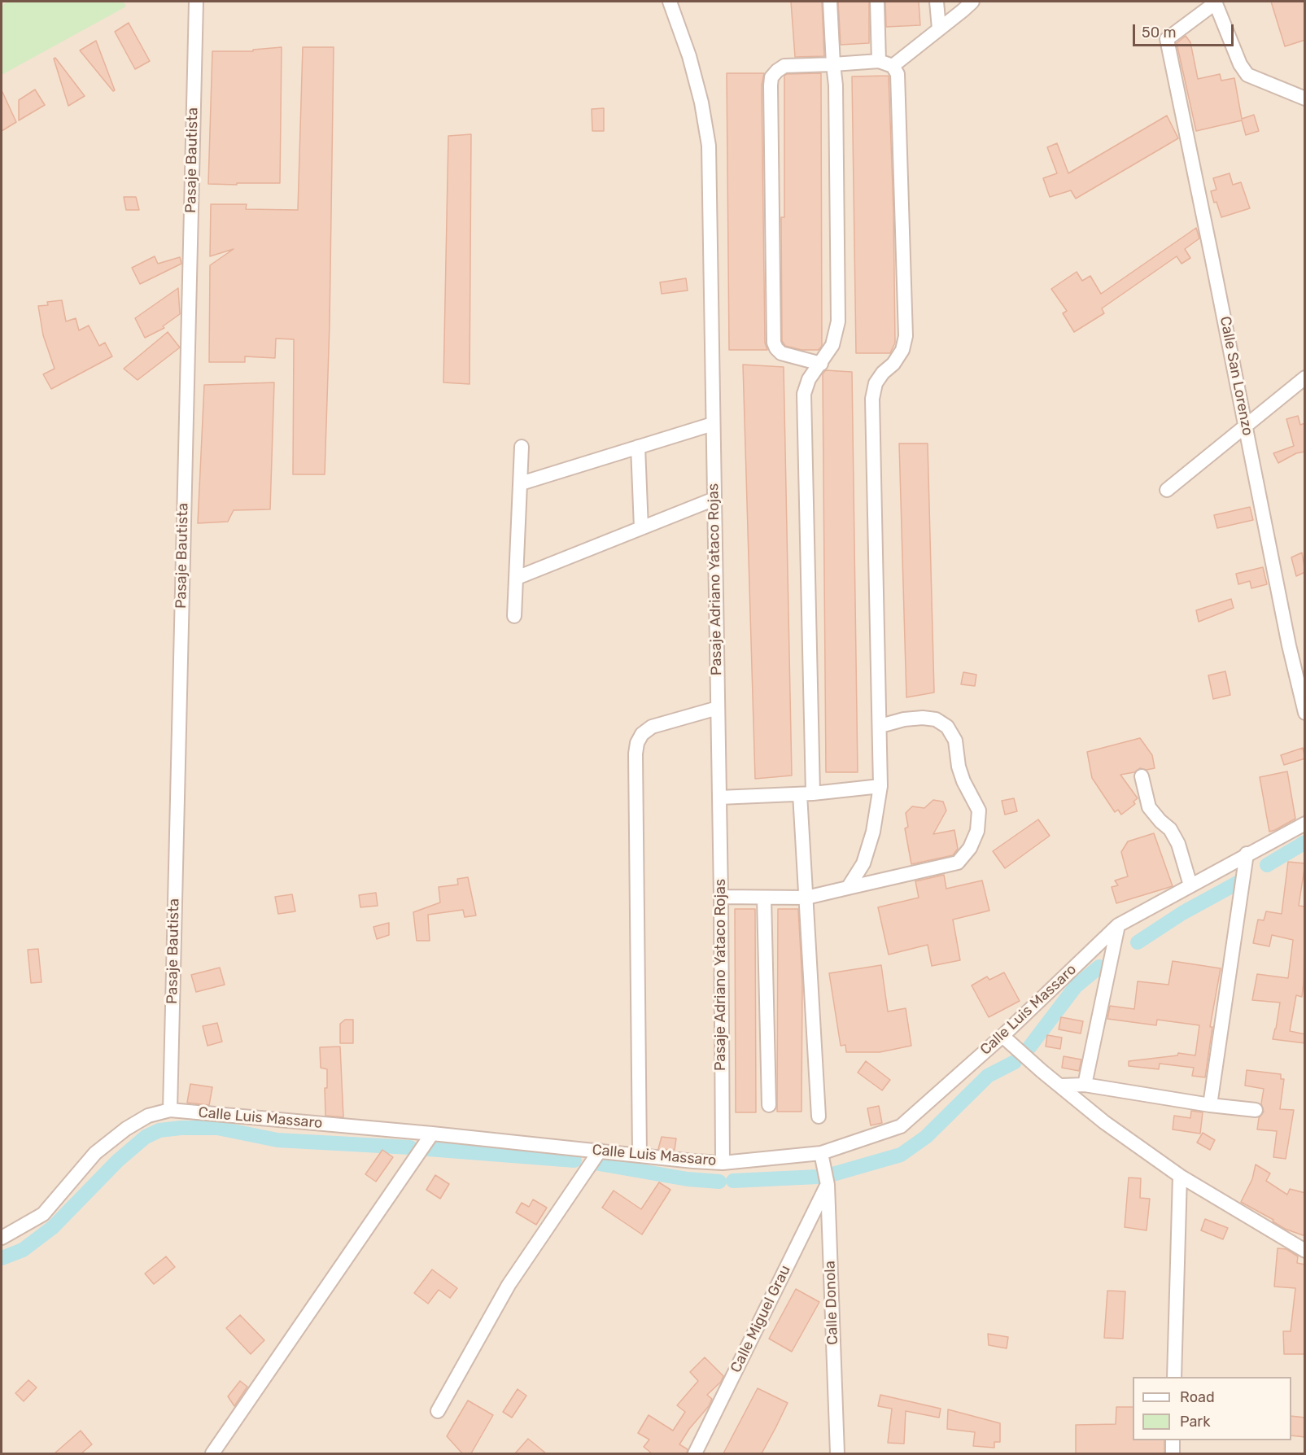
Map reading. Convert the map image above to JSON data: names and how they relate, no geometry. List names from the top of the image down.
{
  "streets": {
    "street": [
      "Pasaje Bautista",
      "Calle San Lorenzo",
      "Pasaje Adriano Yataco Rojas",
      "Calle Luis Massaro",
      "Calle Donola",
      "Calle Miguel Grau"
    ]
  },
  "crossings": [
    ["Pasaje Bautista", "Calle Luis Massaro"],
    ["Pasaje Adriano Yataco Rojas", "Calle Luis Massaro"],
    ["Calle Luis Massaro", "Calle Donola"],
    ["Calle Donola", "Calle Miguel Grau"]
  ],
  "legend": ["Road", "Park"],
  "scale_bar": "50 m"
}
